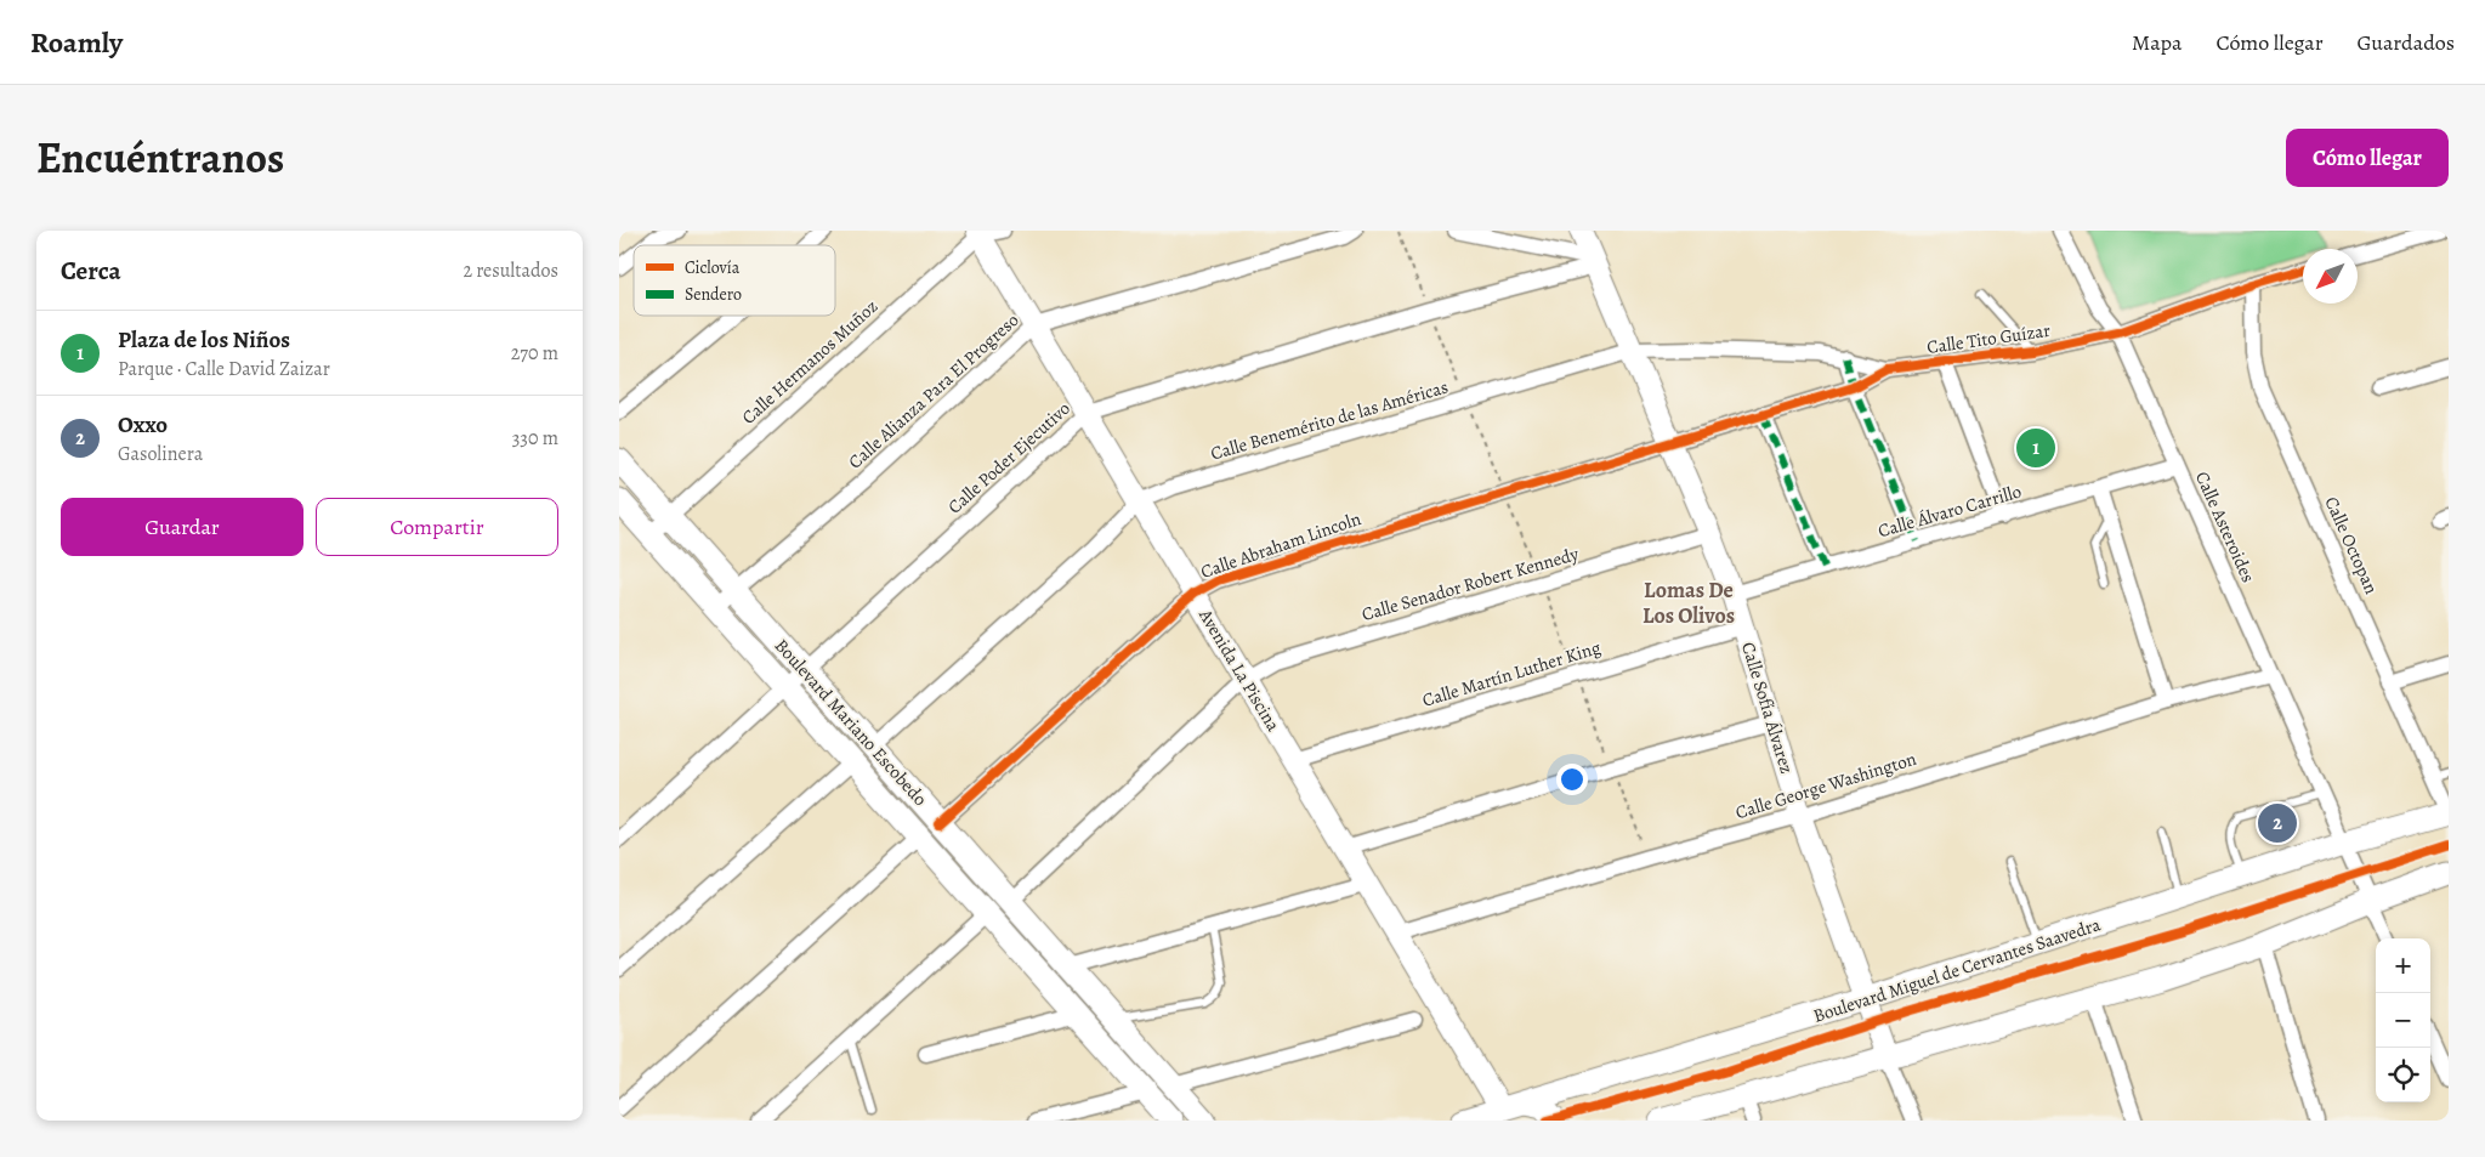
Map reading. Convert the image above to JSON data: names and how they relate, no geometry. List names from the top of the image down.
{
  "streets": {
    "main road": ["Boulevard Mariano Escobedo", "Boulevard Miguel de Cervantes Saavedra"],
    "street": [
      "Calle Tito Guízar",
      "Calle Hermanos Muñoz",
      "Calle Alianza Para El Progreso",
      "Calle Benemérito de las Américas",
      "Calle Poder Ejecutivo",
      "Calle Álvaro Carrillo",
      "Calle Asteroides",
      "Calle Abraham Lincoln",
      "Calle Octopan",
      "Calle Senador Robert Kennedy",
      "Avenida La Piscina",
      "Calle Martín Luther King",
      "Calle Sofía Álvarez",
      "Calle George Washington"
    ]
  },
  "crossings": [
    ["Calle Tito Guízar", "Calle Benemérito de las Américas"],
    ["Calle Tito Guízar", "Calle Asteroides"],
    ["Calle Tito Guízar", "Calle Abraham Lincoln"],
    ["Calle Tito Guízar", "Calle Octopan"],
    ["Calle Tito Guízar", "Calle Sofía Álvarez"],
    ["Calle Hermanos Muñoz", "Avenida La Piscina"],
    ["Calle Hermanos Muñoz", "Boulevard Mariano Escobedo"],
    ["Calle Alianza Para El Progreso", "Avenida La Piscina"],
    ["Calle Alianza Para El Progreso", "Boulevard Mariano Escobedo"],
    ["Calle Benemérito de las Américas", "Avenida La Piscina"],
    ["Calle Benemérito de las Américas", "Calle Sofía Álvarez"],
    ["Calle Benemérito de las Américas", "Boulevard Mariano Escobedo"],
    ["Calle Poder Ejecutivo", "Avenida La Piscina"],
    ["Calle Poder Ejecutivo", "Calle Sofía Álvarez"],
    ["Calle Poder Ejecutivo", "Boulevard Mariano Escobedo"],
    ["Calle Álvaro Carrillo", "Calle Asteroides"],
    ["Calle Álvaro Carrillo", "Calle Sofía Álvarez"],
    ["Calle Asteroides", "Calle George Washington"],
    ["Calle Asteroides", "Boulevard Miguel de Cervantes Saavedra"],
    ["Calle Abraham Lincoln", "Avenida La Piscina"],
    ["Calle Abraham Lincoln", "Calle Sofía Álvarez"],
    ["Calle Abraham Lincoln", "Boulevard Mariano Escobedo"],
    ["Calle Octopan", "Boulevard Miguel de Cervantes Saavedra"],
    ["Calle Senador Robert Kennedy", "Avenida La Piscina"],
    ["Calle Senador Robert Kennedy", "Calle Sofía Álvarez"],
    ["Calle Senador Robert Kennedy", "Boulevard Mariano Escobedo"],
    ["Avenida La Piscina", "Calle Martín Luther King"],
    ["Avenida La Piscina", "Calle George Washington"],
    ["Avenida La Piscina", "Boulevard Miguel de Cervantes Saavedra"],
    ["Calle Martín Luther King", "Calle Sofía Álvarez"],
    ["Calle Sofía Álvarez", "Calle George Washington"],
    ["Calle Sofía Álvarez", "Boulevard Miguel de Cervantes Saavedra"]
  ],
  "districts": ["Lomas De Los Olivos"],
  "legend": ["Ciclovía", "Sendero"],
  "north": "bottom left",
  "page": {
    "header": "Roamly",
    "nav": ["Mapa", "Cómo llegar", "Guardados"],
    "title": "Encuéntranos",
    "buttons": [
      "Cómo llegar",
      ["Guardar", "Compartir"]
    ],
    "heading": ["Cerca", "2 resultados"],
    "list": [
      {
        "mark": "1",
        "name": "Plaza de los Niños",
        "note": "Parque · Calle David Zaizar",
        "value": "270 m"
      },
      {
        "mark": "2",
        "name": "Oxxo",
        "note": "Gasolinera",
        "value": "330 m"
      }
    ],
    "pins": ["1", "2"],
    "map_buttons": ["+", "−"]
  }
}
